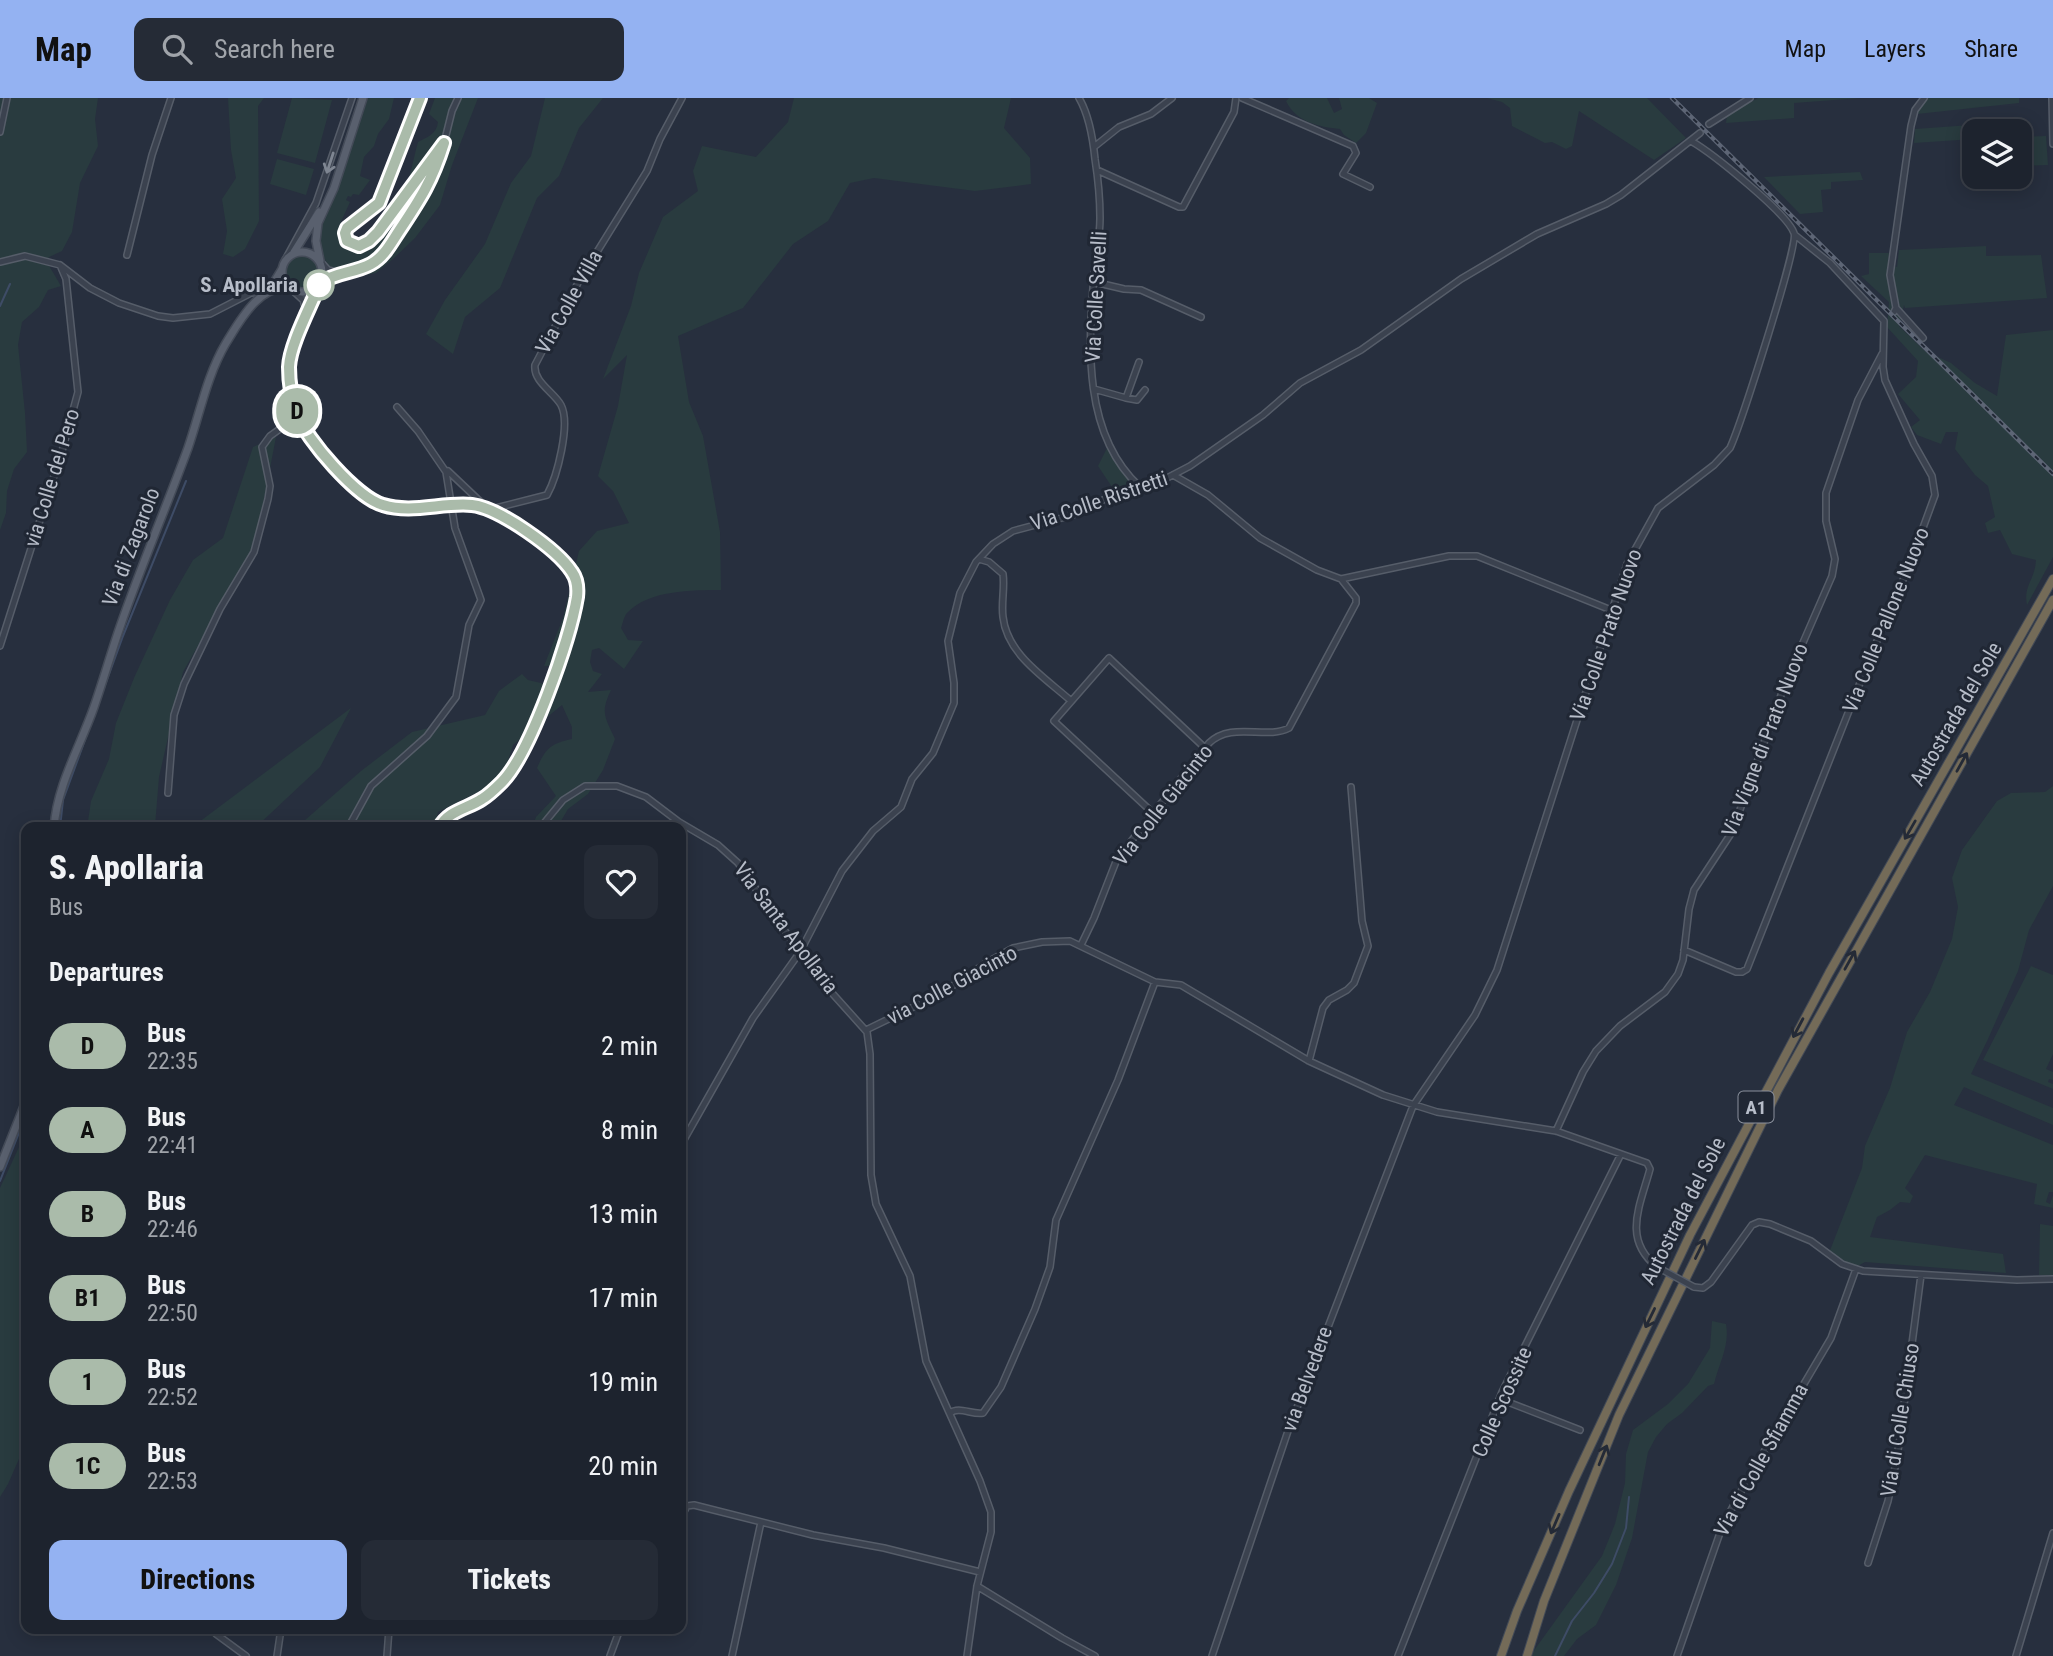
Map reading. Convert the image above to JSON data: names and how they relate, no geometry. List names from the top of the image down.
{
  "streets": {
    "highway": ["Autostrada del Sole", "A1"],
    "main road": ["Via di Zagarolo"],
    "street": [
      "Via Colle Savelli",
      "Via Colle Villa",
      "via Colle del Pero",
      "Via Colle Ristretti",
      "Via Colle Pallone Nuovo",
      "Via Colle Prato Nuovo",
      "Via Vigne di Prato Nuovo",
      "Via Colle Giacinto",
      "Via Santa Apollaria",
      "via Colle Giacinto",
      "via Belvedere",
      "Colle Scossite",
      "Via di Colle Chiuso",
      "Via di Colle Sfiamma"
    ]
  },
  "crossings": [
    ["Via Colle Savelli", "Via Colle Ristretti"],
    ["Via Colle Ristretti", "Via Santa Apollaria"],
    ["Via Colle Pallone Nuovo", "Via Vigne di Prato Nuovo"],
    ["Via Colle Prato Nuovo", "via Belvedere"],
    ["Via Colle Giacinto", "via Colle Giacinto"],
    ["Via Santa Apollaria", "via Colle Giacinto"]
  ],
  "places": ["S. Apollaria"],
  "lines": ["bus line D"],
  "page": {
    "header": "Map",
    "search": "Search here",
    "nav": ["Map", "Layers", "Share"],
    "on_map": "D",
    "heading": [
      ["S. Apollaria", "Bus"],
      "Departures"
    ],
    "list": [
      {
        "mark": "D",
        "name": "Bus",
        "note": "22:35",
        "value": "2 min"
      },
      {
        "mark": "A",
        "name": "Bus",
        "note": "22:41",
        "value": "8 min"
      },
      {
        "mark": "B",
        "name": "Bus",
        "note": "22:46",
        "value": "13 min"
      },
      {
        "mark": "B1",
        "name": "Bus",
        "note": "22:50",
        "value": "17 min"
      },
      {
        "mark": "1",
        "name": "Bus",
        "note": "22:52",
        "value": "19 min"
      },
      {
        "mark": "1C",
        "name": "Bus",
        "note": "22:53",
        "value": "20 min"
      }
    ],
    "buttons": ["Directions", "Tickets"]
  }
}
